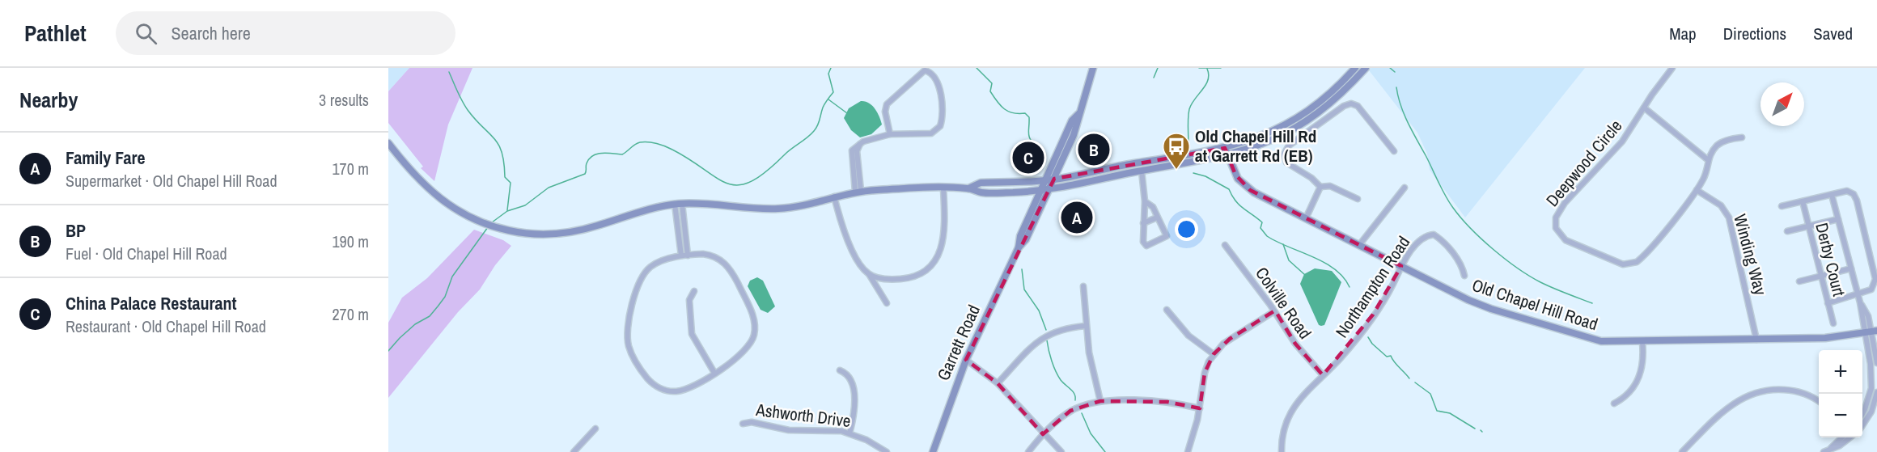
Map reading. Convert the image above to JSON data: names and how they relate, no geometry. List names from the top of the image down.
{
  "streets": {
    "main road": ["Old Chapel Hill Road", "Garrett Road"],
    "street": [
      "Deepwood Circle",
      "Winding Way",
      "Derby Court",
      "Northampton Road",
      "Colville Road",
      "Ashworth Drive"
    ]
  },
  "crossings": [
    ["Deepwood Circle", "Winding Way"],
    ["Winding Way", "Old Chapel Hill Road"],
    ["Northampton Road", "Colville Road"],
    ["Northampton Road", "Old Chapel Hill Road"]
  ],
  "places": {
    "bus stop": ["Old Chapel Hill Rd at Garrett Rd (EB)"]
  },
  "north": "top right",
  "page": {
    "header": "Pathlet",
    "search": "Search here",
    "nav": ["Map", "Directions", "Saved"],
    "heading": ["Nearby", "3 results"],
    "list": [
      {
        "mark": "A",
        "name": "Family Fare",
        "note": "Supermarket · Old Chapel Hill Road",
        "value": "170 m"
      },
      {
        "mark": "B",
        "name": "BP",
        "note": "Fuel · Old Chapel Hill Road",
        "value": "190 m"
      },
      {
        "mark": "C",
        "name": "China Palace Restaurant",
        "note": "Restaurant · Old Chapel Hill Road",
        "value": "270 m"
      }
    ],
    "pins": ["B", "C", "A"],
    "map_buttons": ["+", "−"]
  }
}
